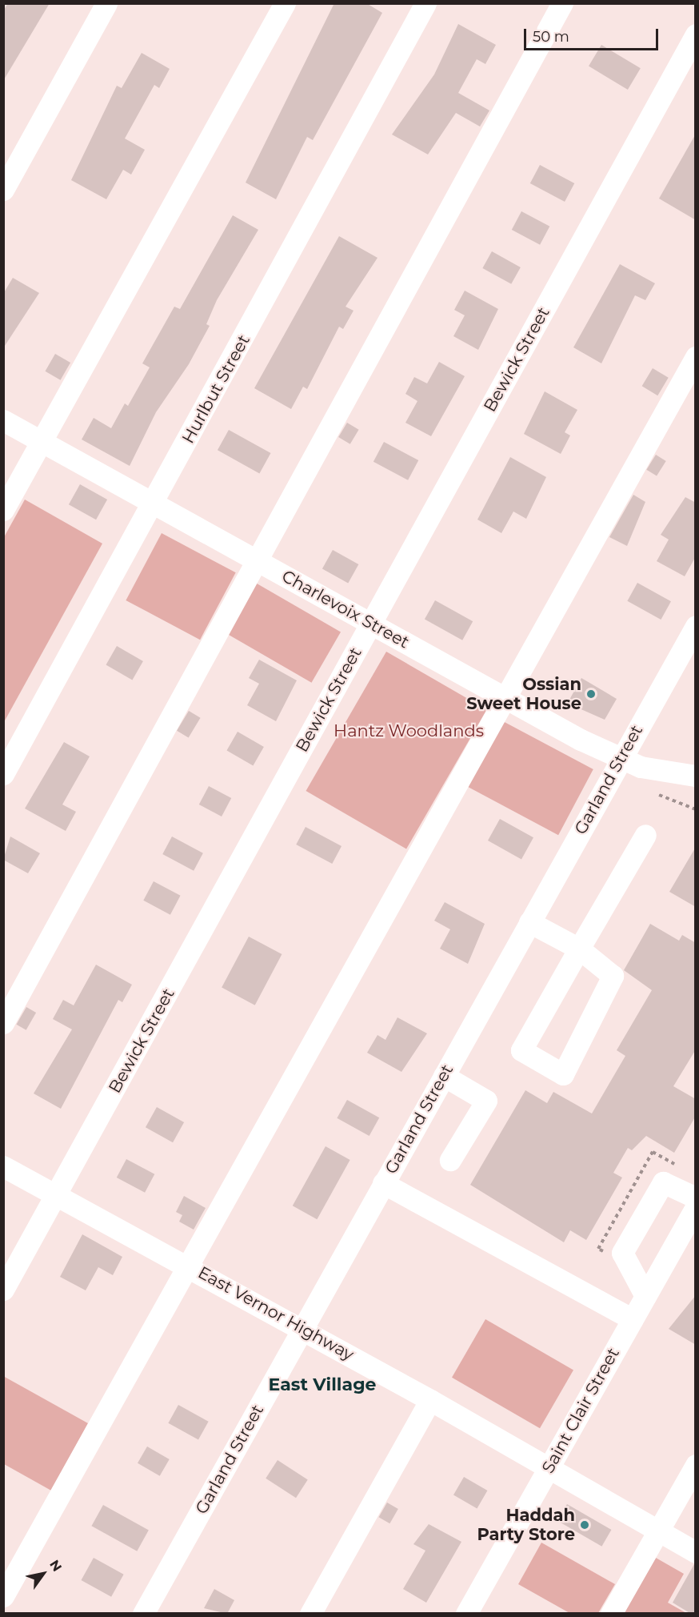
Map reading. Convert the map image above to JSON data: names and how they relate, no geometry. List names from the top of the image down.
{
  "streets": {
    "street": [
      "Bewick Street",
      "Hurlbut Street",
      "Charlevoix Street",
      "Garland Street",
      "East Vernor Highway",
      "Saint Clair Street"
    ]
  },
  "crossings": [
    ["Bewick Street", "Charlevoix Street"],
    ["Bewick Street", "East Vernor Highway"],
    ["Hurlbut Street", "Charlevoix Street"],
    ["Charlevoix Street", "Garland Street"],
    ["Garland Street", "East Vernor Highway"],
    ["East Vernor Highway", "Saint Clair Street"]
  ],
  "districts": ["East Village"],
  "parks": ["Hantz Woodlands"],
  "places": ["Ossian Sweet House", "Haddah Party Store"],
  "scale_bar": "50 m",
  "north": "top right"
}
